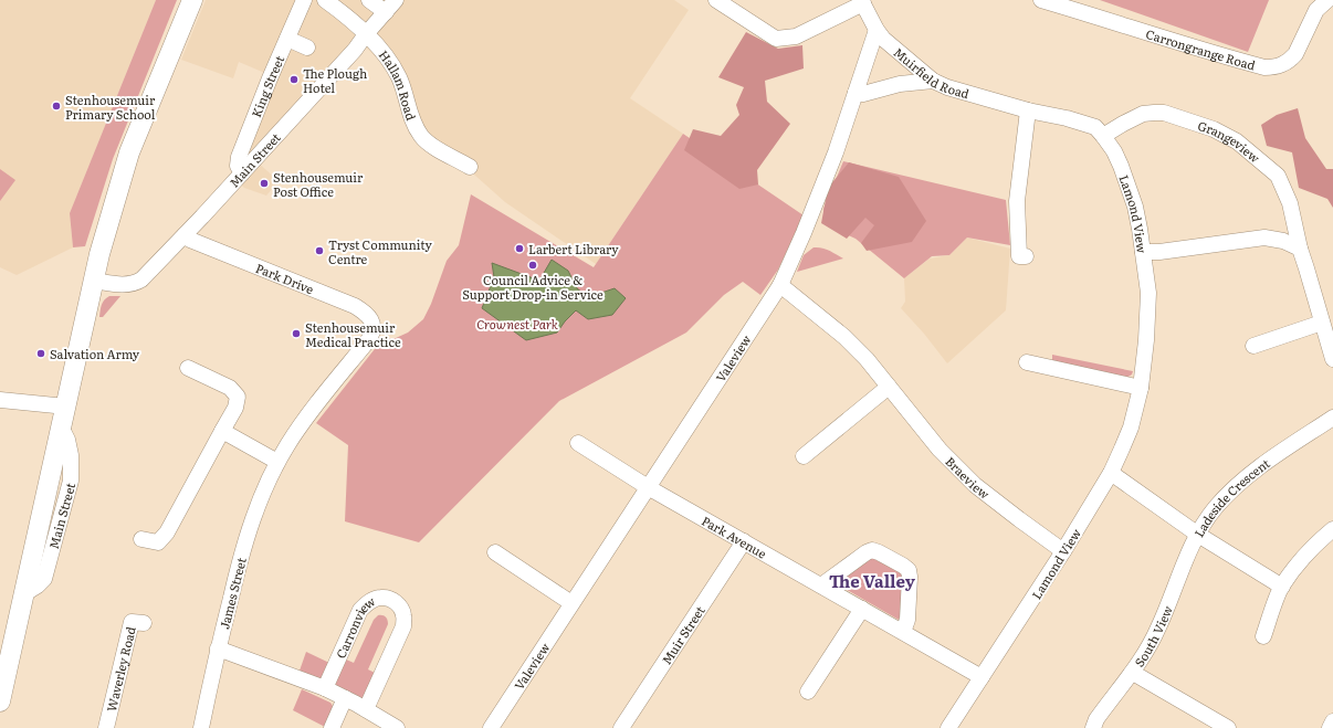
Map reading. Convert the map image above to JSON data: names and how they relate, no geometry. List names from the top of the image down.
{
  "streets": {
    "main road": ["Main Street"],
    "street": [
      "Carrongrange Road",
      "Muirfield Road",
      "King Street",
      "Hallam Road",
      "Grangeview",
      "Lamond View",
      "Park Drive",
      "Valeview",
      "Braeview",
      "Ladeside Crescent",
      "Park Avenue",
      "James Street",
      "Carronview",
      "Muir Street",
      "South View",
      "Waverley Road"
    ]
  },
  "crossings": [
    ["Muirfield Road", "Grangeview"],
    ["Muirfield Road", "Lamond View"],
    ["Muirfield Road", "Valeview"],
    ["King Street", "Main Street"],
    ["Hallam Road", "Main Street"],
    ["Grangeview", "Lamond View"],
    ["Main Street", "Park Drive"],
    ["Lamond View", "Braeview"],
    ["Lamond View", "Ladeside Crescent"],
    ["Lamond View", "Park Avenue"],
    ["Park Drive", "James Street"],
    ["Valeview", "Braeview"],
    ["Valeview", "Park Avenue"],
    ["Ladeside Crescent", "South View"],
    ["Park Avenue", "Muir Street"]
  ],
  "districts": ["The Valley"],
  "parks": ["Crownest Park"],
  "places": [
    "The Plough Hotel",
    "Stenhousemuir Primary School",
    "Stenhousemuir Post Office",
    "Larbert Library",
    "Tryst Community Centre",
    "Council Advice & Support Drop-in Service",
    "Stenhousemuir Medical Practice",
    "Salvation Army"
  ]
}
